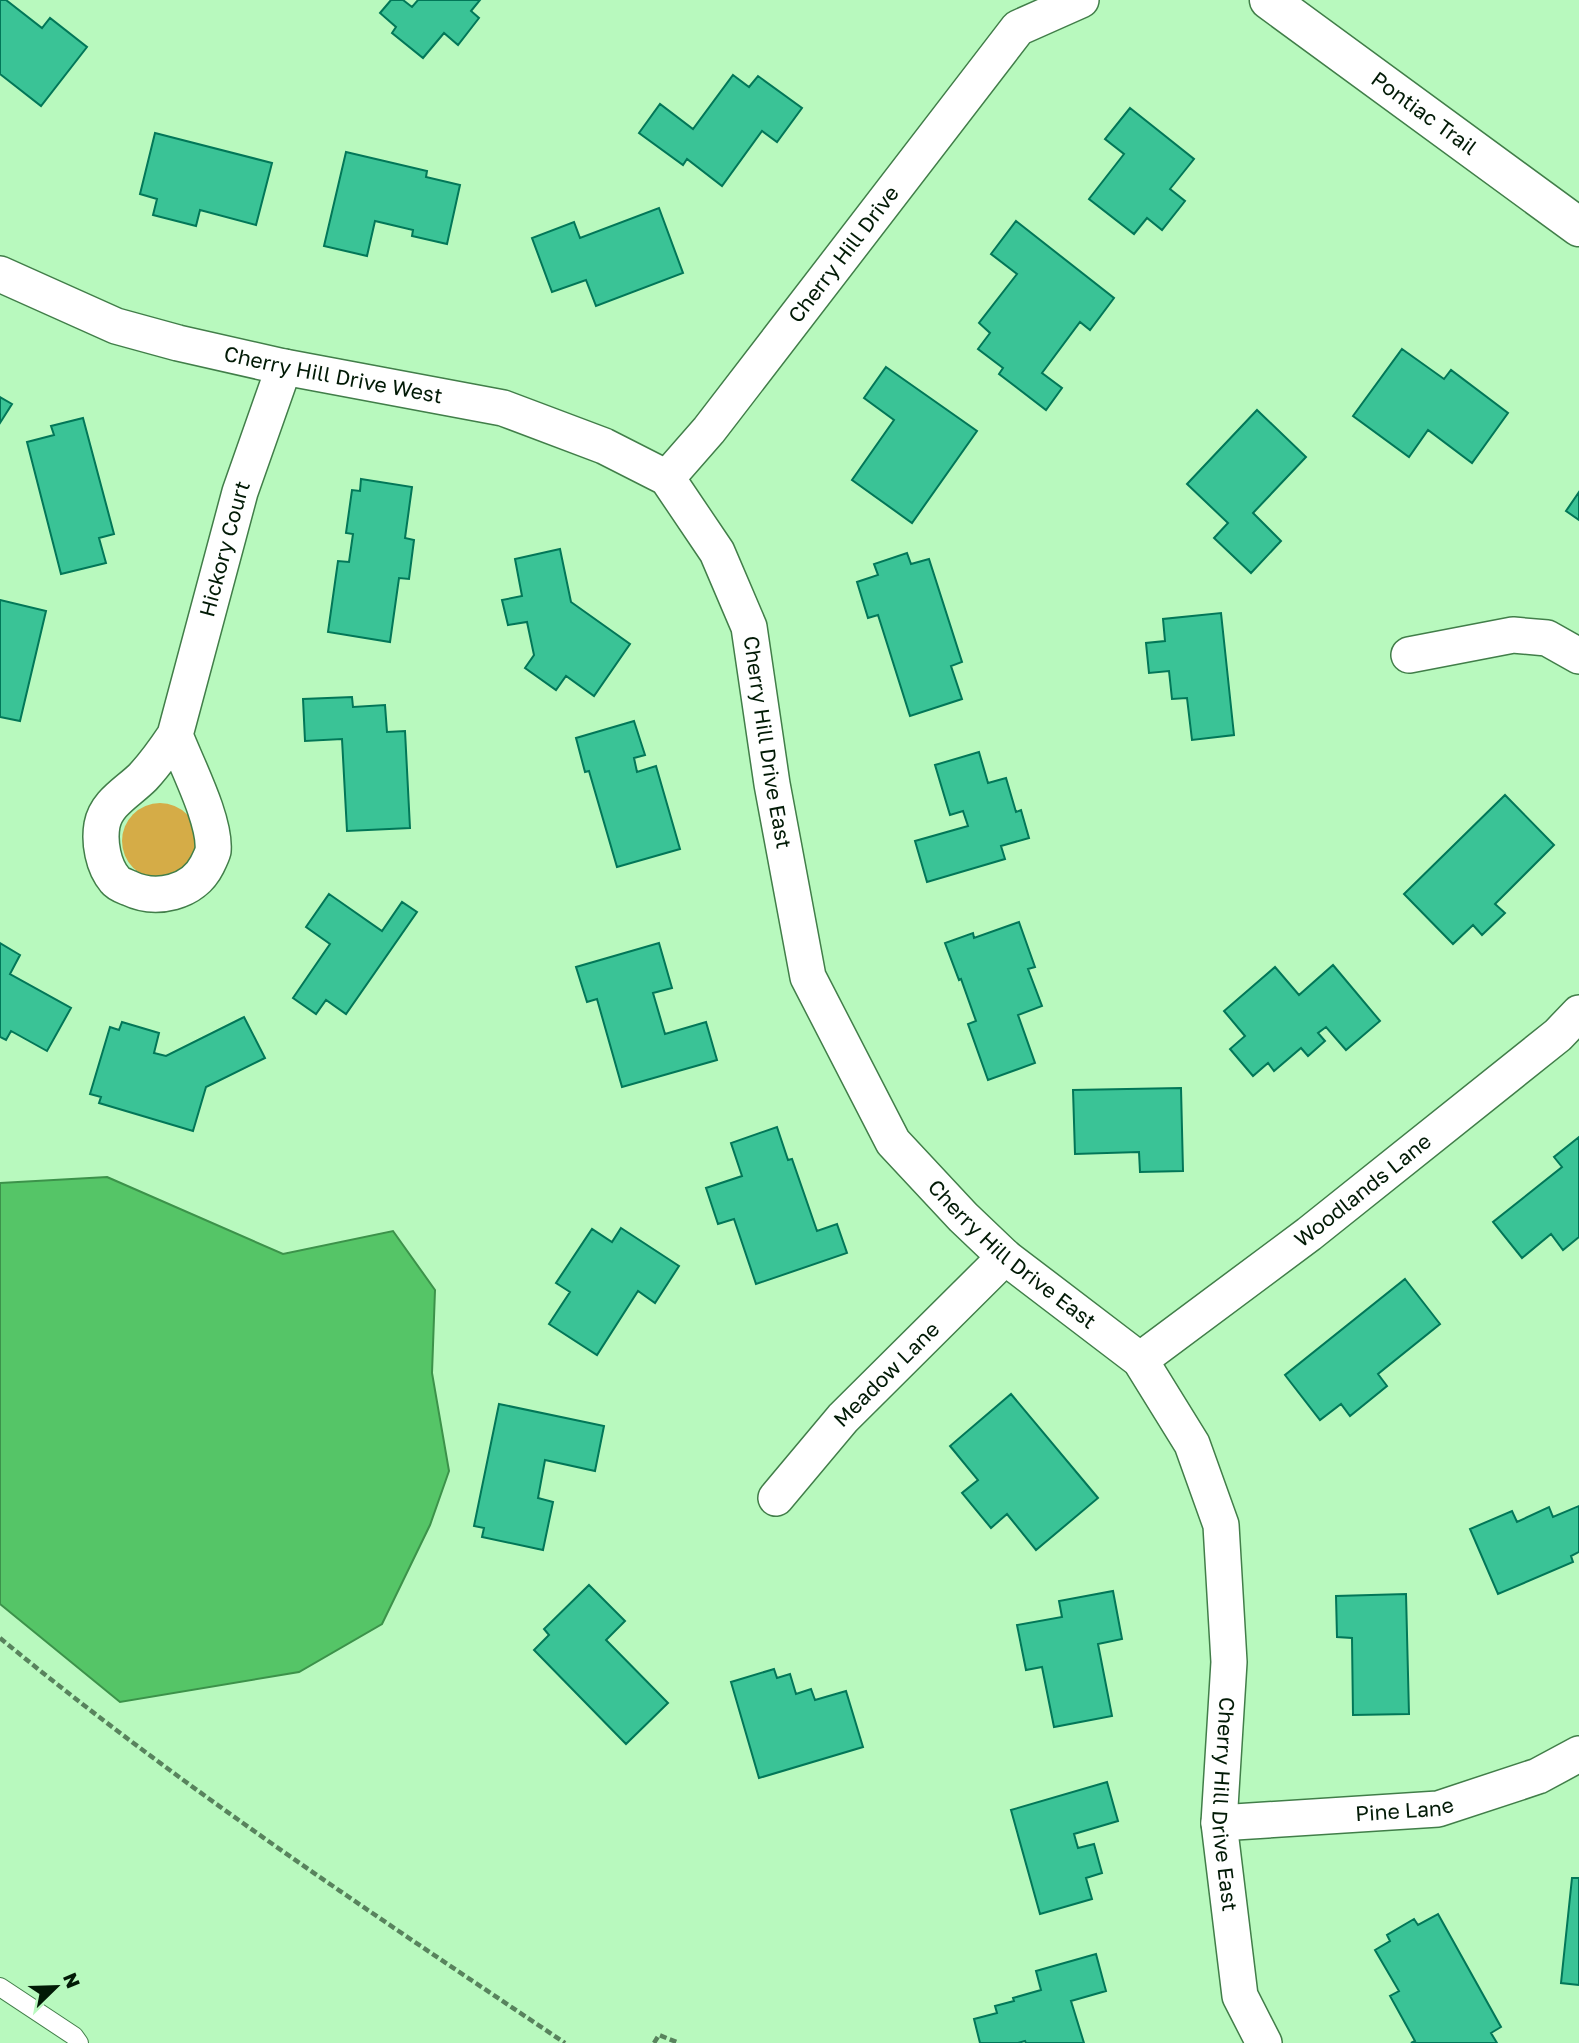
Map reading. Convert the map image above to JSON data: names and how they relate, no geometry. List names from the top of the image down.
{
  "streets": {
    "main road": ["Pontiac Trail"],
    "street": [
      "Cherry Hill Drive",
      "Cherry Hill Drive West",
      "Hickory Court",
      "Cherry Hill Drive East",
      "Woodlands Lane",
      "Meadow Lane",
      "Pine Lane"
    ]
  },
  "crossings": [
    ["Cherry Hill Drive", "Cherry Hill Drive West"],
    ["Cherry Hill Drive", "Cherry Hill Drive East"],
    ["Cherry Hill Drive West", "Hickory Court"],
    ["Cherry Hill Drive West", "Cherry Hill Drive East"],
    ["Cherry Hill Drive East", "Woodlands Lane"],
    ["Cherry Hill Drive East", "Meadow Lane"],
    ["Cherry Hill Drive East", "Pine Lane"]
  ],
  "north": "top right"
}
